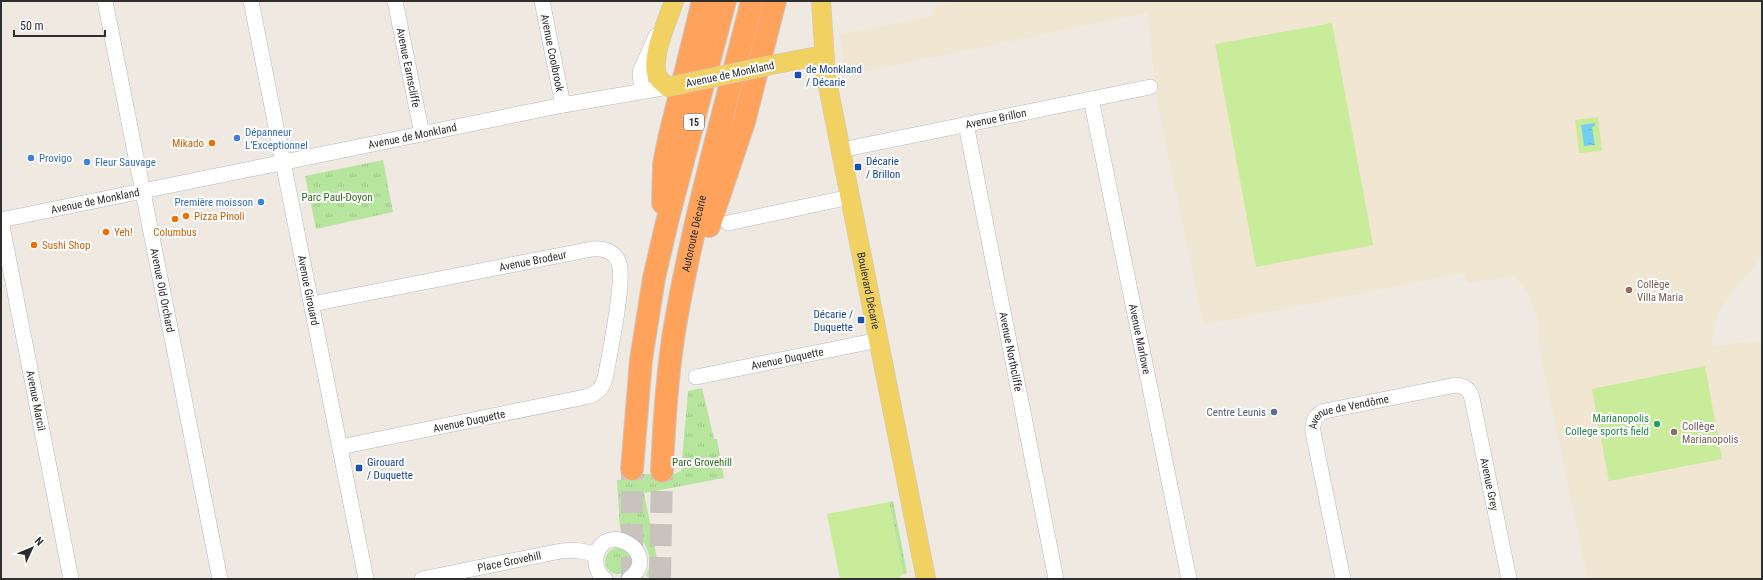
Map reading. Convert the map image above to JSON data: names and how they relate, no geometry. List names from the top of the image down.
{
  "streets": {
    "highway": ["15", "Autoroute Décarie"],
    "main road": ["Avenue de Monkland", "Boulevard Décarie"],
    "street": [
      "Avenue Coolbrook",
      "Avenue Earnscliffe",
      "Avenue Brillon",
      "Avenue Brodeur",
      "Avenue Old Orchard",
      "Avenue Girouard",
      "Avenue Marlowe",
      "Avenue Northcliffe",
      "Avenue Duquette",
      "Avenue Marcil",
      "Avenue de Vendôme",
      "Avenue Grey",
      "Place Grovehill"
    ]
  },
  "crossings": [
    ["Avenue Coolbrook", "Avenue de Monkland"],
    ["Avenue Earnscliffe", "Avenue de Monkland"],
    ["Avenue de Monkland", "Avenue Old Orchard"],
    ["Avenue de Monkland", "Avenue Girouard"],
    ["Avenue de Monkland", "Boulevard Décarie"],
    ["Avenue de Monkland", "Avenue Marcil"],
    ["Avenue Brillon", "Boulevard Décarie"],
    ["Avenue Brillon", "Avenue Marlowe"],
    ["Avenue Brillon", "Avenue Northcliffe"],
    ["Avenue Brodeur", "Avenue Girouard"],
    ["Avenue Brodeur", "Avenue Duquette"],
    ["Avenue Girouard", "Avenue Duquette"],
    ["Boulevard Décarie", "Avenue Duquette"],
    ["Avenue de Vendôme", "Avenue Grey"]
  ],
  "parks": ["Parc Paul-Doyon", "Parc Grovehill"],
  "places": {
    "transit": [
      "de Monkland / Décarie",
      "Décarie / Brillon",
      "Décarie / Duquette",
      "Girouard / Duquette"
    ],
    "other": [
      "Dépanneur L’Exceptionnel",
      "Mikado",
      "Provigo",
      "Fleur Sauvage",
      "Première moisson",
      "Pizza Pinoli",
      "Columbus",
      "Yeh!",
      "Sushi Shop",
      "Collège Villa Maria",
      "Centre Leunis",
      "Marianopolis College sports field",
      "Collège Marianopolis"
    ]
  },
  "scale_bar": "50 m",
  "north": "top right"
}
